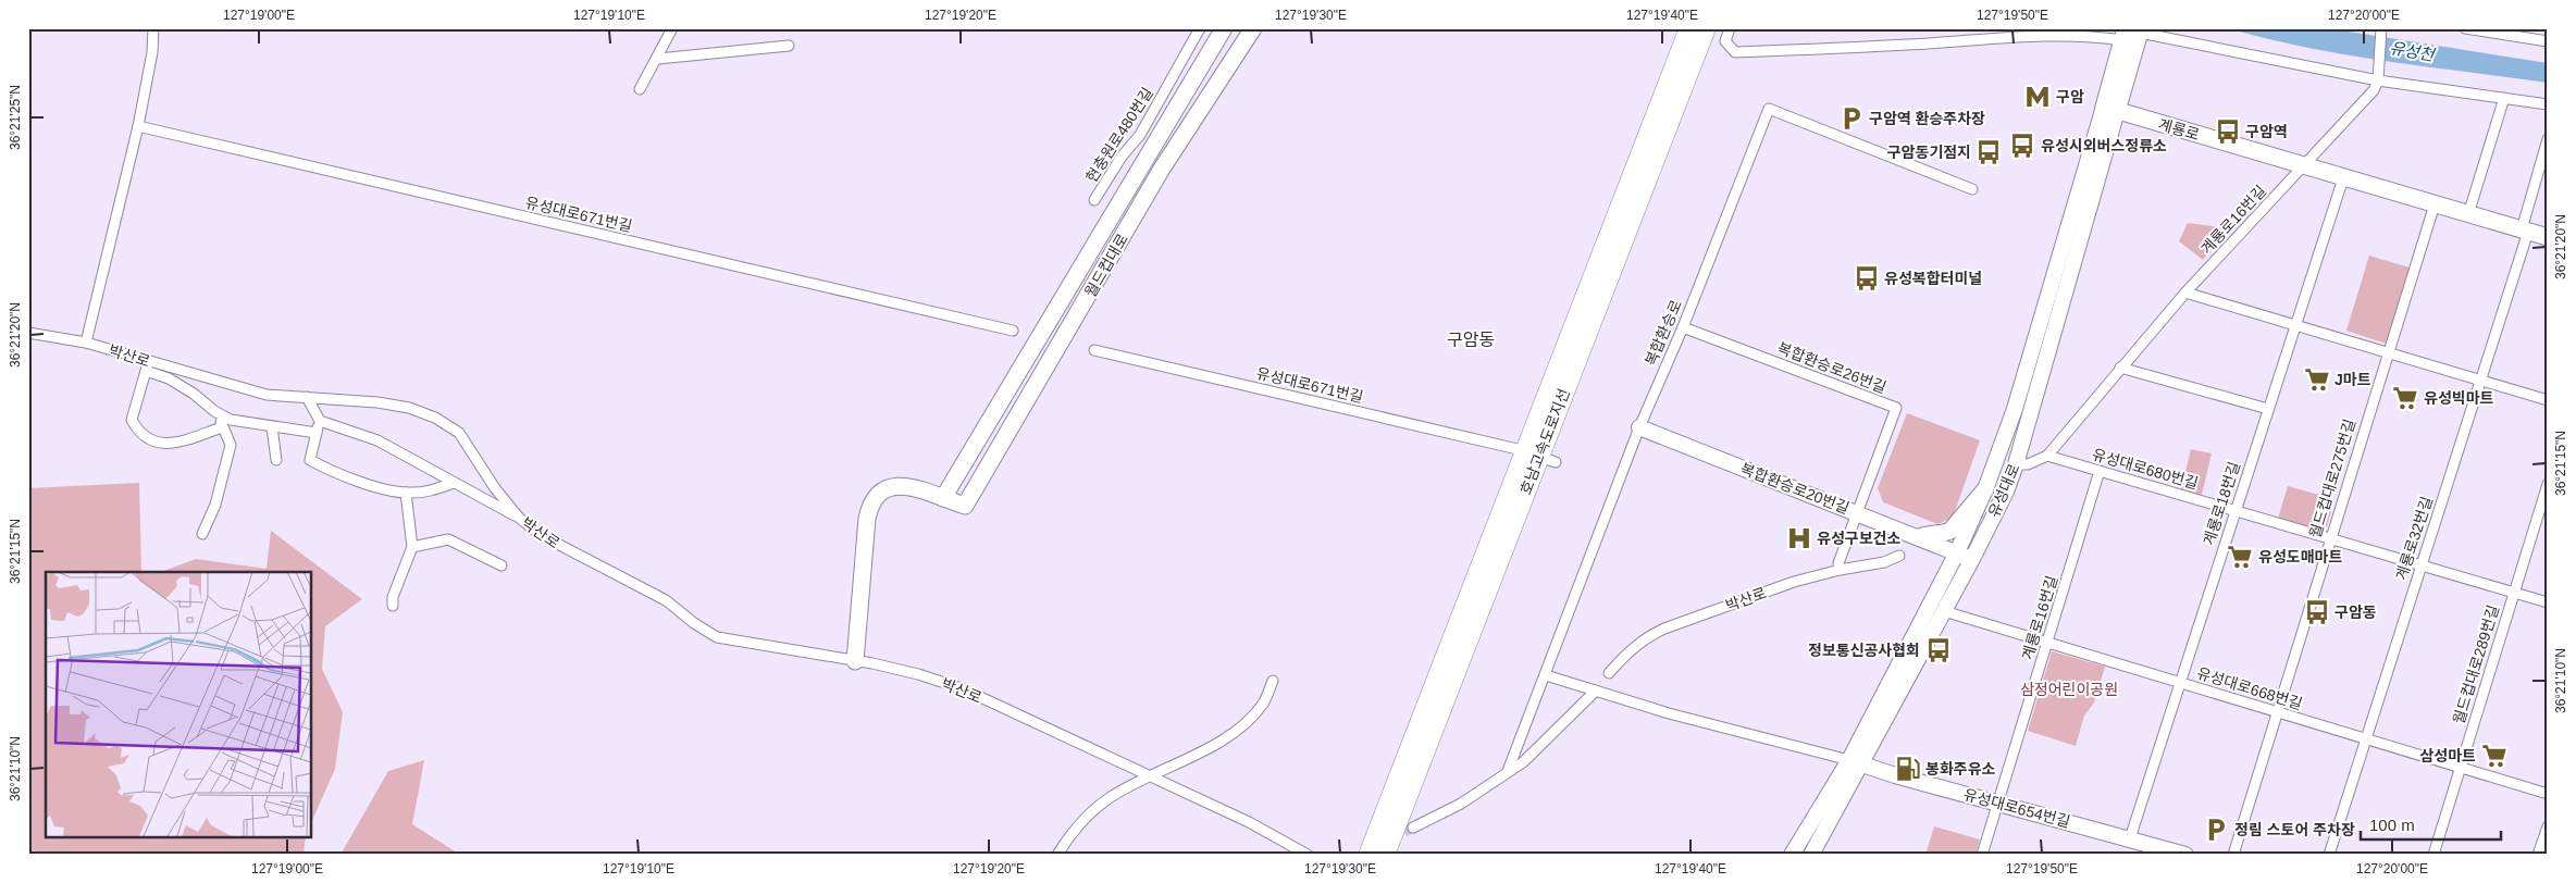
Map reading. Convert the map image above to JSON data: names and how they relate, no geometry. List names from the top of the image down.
{
  "streets": {
    "highway": ["호남고속도로지선"],
    "main road": ["계룡로", "월드컵대로"],
    "street": [
      "현충원로480번길",
      "유성대로671번길",
      "계룡로16번길",
      "복합환승로",
      "박산로",
      "복합환승로26번길",
      "유성대로680번길",
      "월드컵대로275번길",
      "복합환승로20번길",
      "유성대로",
      "계룡로18번길",
      "계룡로32번길",
      "월드컵대로289번길",
      "유성대로668번길",
      "유성대로654번길"
    ]
  },
  "crossings": [
    ["계룡로", "계룡로16번길"],
    ["계룡로", "월드컵대로275번길"],
    ["계룡로", "유성대로"],
    ["계룡로", "계룡로18번길"],
    ["계룡로", "계룡로32번길"],
    ["계룡로16번길", "유성대로680번길"],
    ["계룡로16번길", "유성대로668번길"],
    ["계룡로16번길", "유성대로654번길"],
    ["복합환승로", "복합환승로26번길"],
    ["복합환승로", "복합환승로20번길"],
    ["복합환승로26번길", "복합환승로20번길"],
    ["유성대로680번길", "월드컵대로275번길"],
    ["유성대로680번길", "계룡로18번길"],
    ["유성대로680번길", "계룡로32번길"],
    ["유성대로680번길", "월드컵대로289번길"],
    ["월드컵대로275번길", "유성대로668번길"],
    ["복합환승로20번길", "유성대로"],
    ["유성대로", "유성대로668번길"],
    ["유성대로", "유성대로654번길"],
    ["계룡로18번길", "유성대로668번길"],
    ["계룡로18번길", "유성대로654번길"],
    ["계룡로32번길", "유성대로668번길"],
    ["월드컵대로289번길", "유성대로668번길"]
  ],
  "districts": ["구암동"],
  "water": ["유성천"],
  "parks": ["삼정어린이공원"],
  "places": {
    "metro station": ["구암"],
    "parking": ["구암역 환승주차장", "정림 스토어 주차장"],
    "bus stop": [
      "구암역",
      "유성시외버스정류소",
      "구암동기점지",
      "유성복합터미널",
      "구암동",
      "정보통신공사협회"
    ],
    "supermarket": [
      "J마트",
      "유성빅마트",
      "유성도매마트",
      "삼성마트"
    ],
    "hospital": ["유성구보건소"],
    "fuel station": ["봉화주유소"]
  },
  "scale_bar": "100 m",
  "coordinates": [
    "127°19'00\"E",
    "127°19'10\"E",
    "127°19'20\"E",
    "127°19'30\"E",
    "127°19'40\"E",
    "127°19'50\"E",
    "127°20'00\"E",
    "36°21'25\"N",
    "36°21'20\"N",
    "36°21'15\"N",
    "36°21'10\"N"
  ]
}
